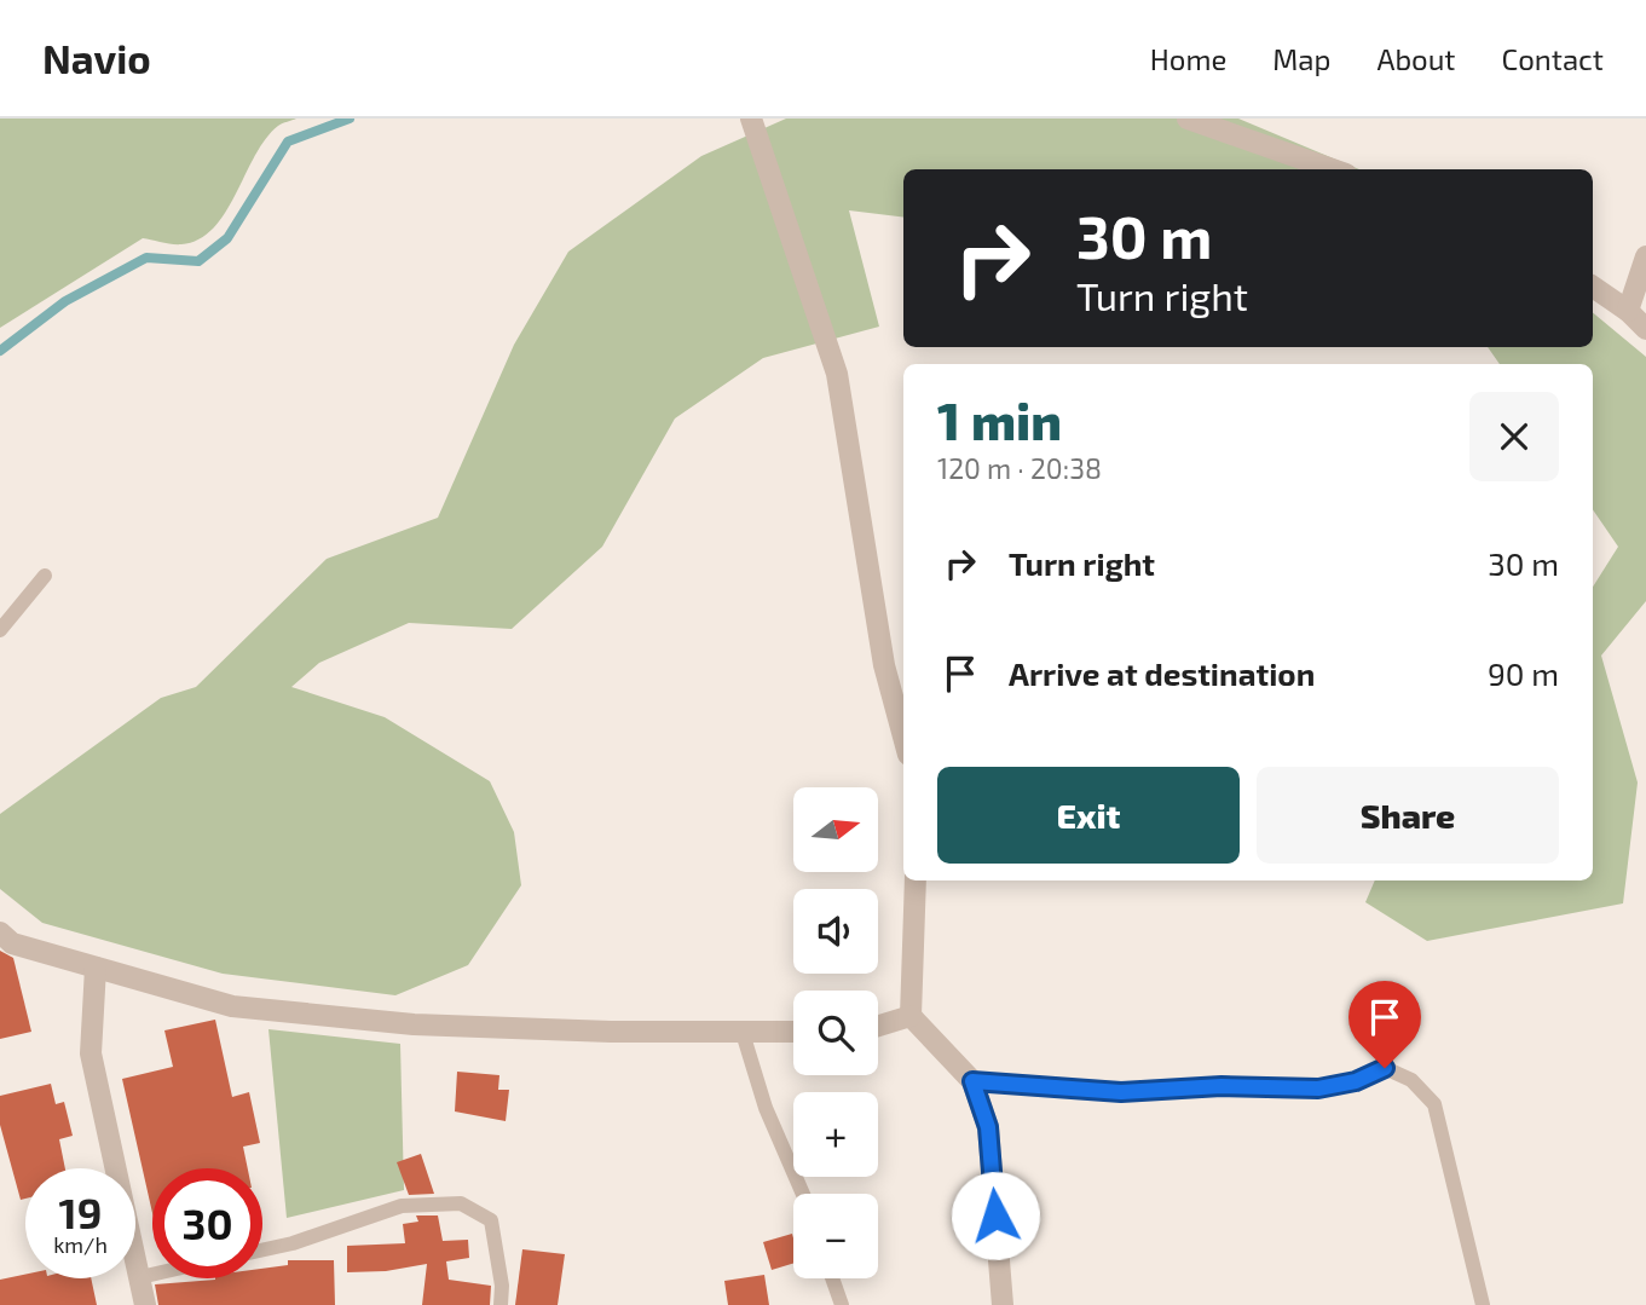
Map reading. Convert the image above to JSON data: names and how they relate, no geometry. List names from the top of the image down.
{
  "north": "right",
  "page": {
    "header": "Navio",
    "nav": [
      "Home",
      "Map",
      "About",
      "Contact"
    ],
    "turn": ["30 m", "Turn right"],
    "heading": ["1 min", "120 m · 20:38"],
    "list": [
      {
        "name": "Turn right",
        "value": "30 m"
      },
      {
        "name": "Arrive at destination",
        "value": "90 m"
      }
    ],
    "buttons": ["Exit", "Share"],
    "map_buttons": ["+", "−"],
    "speed": "19 km/h",
    "limit": "30"
  }
}
